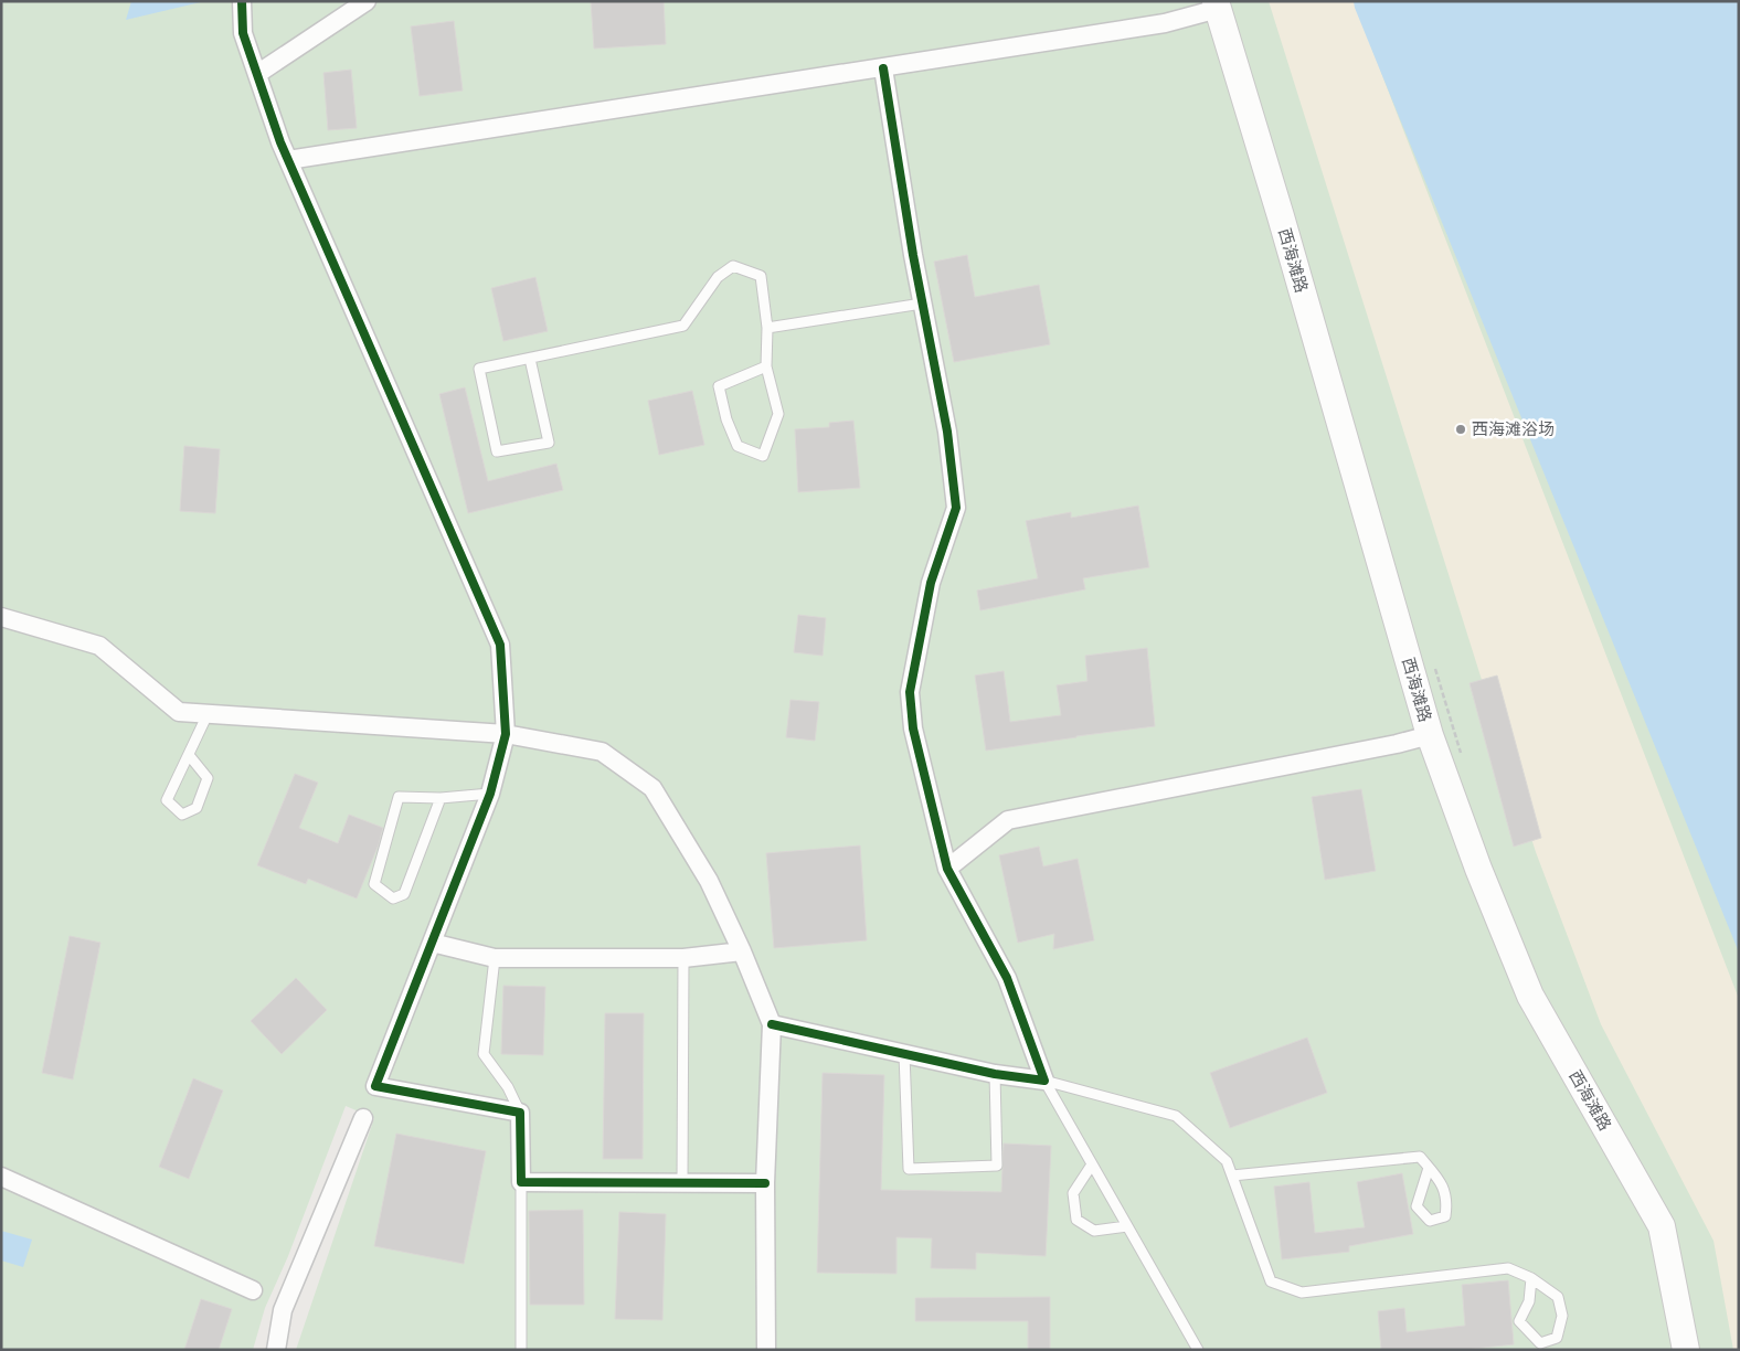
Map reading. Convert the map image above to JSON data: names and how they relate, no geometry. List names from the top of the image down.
{
  "streets": {
    "main road": ["西海滩路"]
  },
  "places": ["西海滩浴场"]
}
